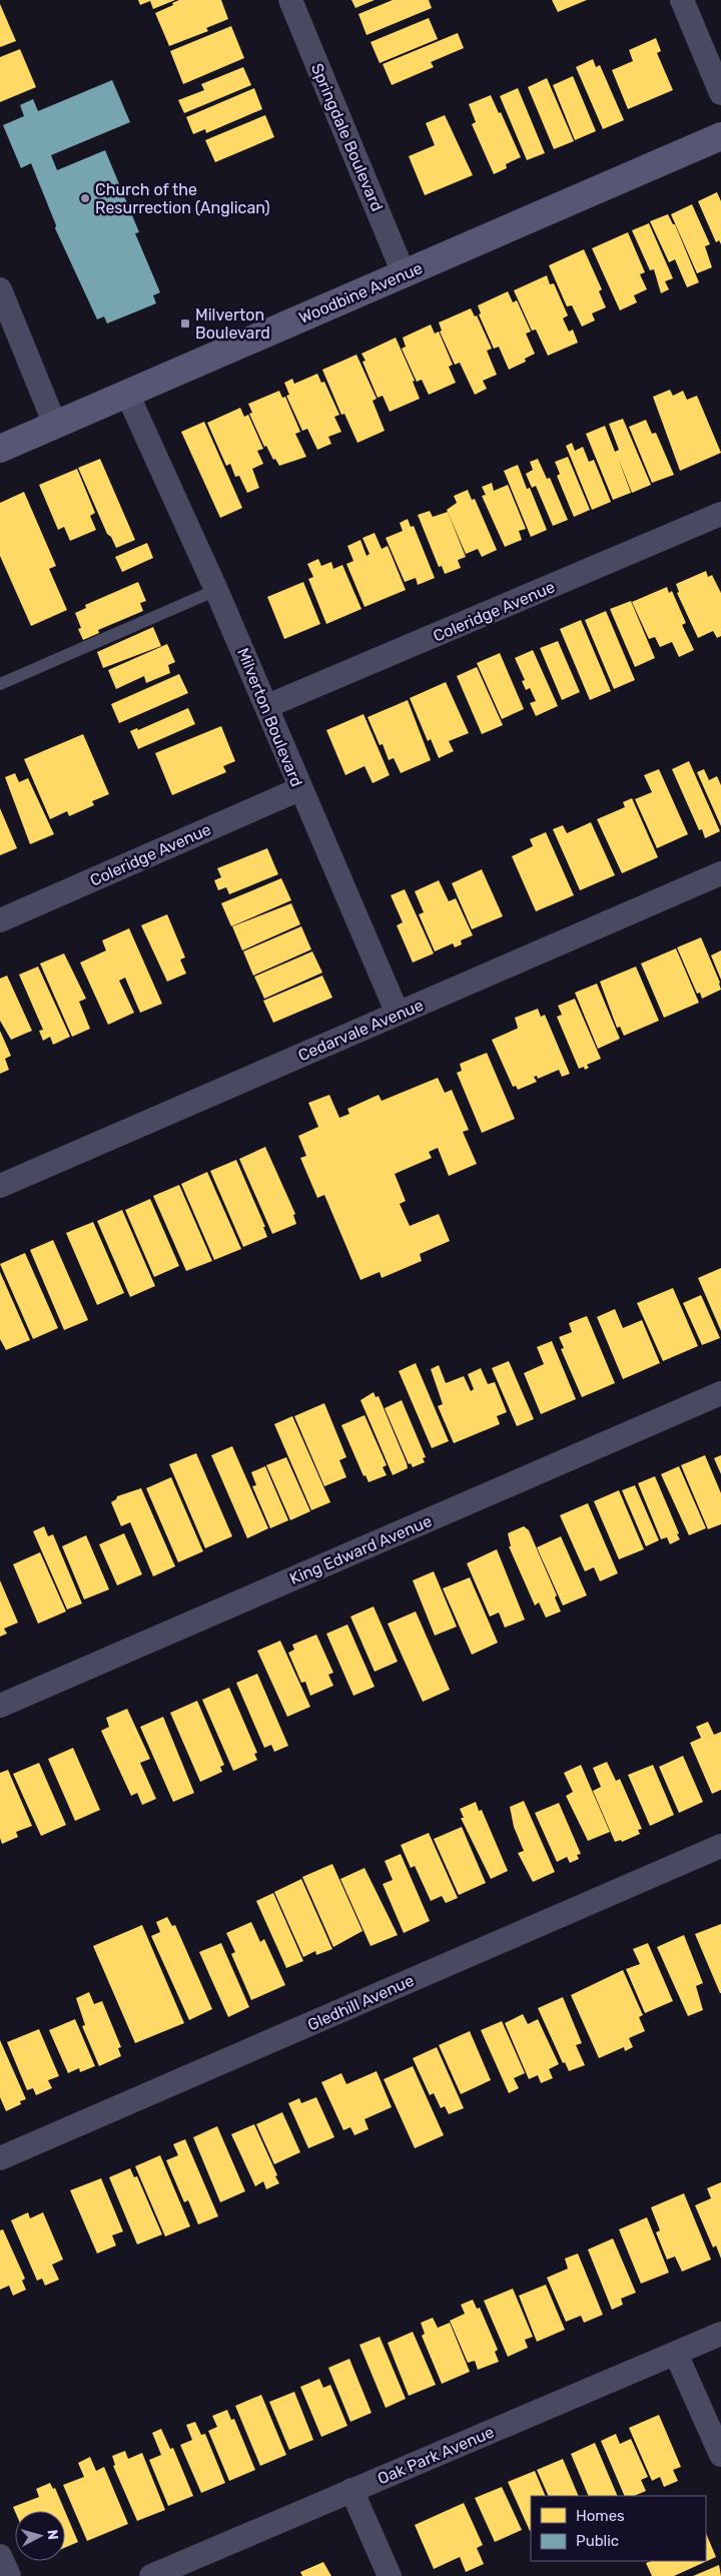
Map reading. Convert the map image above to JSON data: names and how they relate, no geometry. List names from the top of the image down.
{
  "streets": {
    "main road": ["Woodbine Avenue"],
    "street": [
      "Springdale Boulevard",
      "Coleridge Avenue",
      "Milverton Boulevard",
      "Cedarvale Avenue",
      "King Edward Avenue",
      "Gledhill Avenue",
      "Oak Park Avenue"
    ]
  },
  "crossings": [
    ["Springdale Boulevard", "Woodbine Avenue"],
    ["Woodbine Avenue", "Milverton Boulevard"],
    ["Coleridge Avenue", "Milverton Boulevard"],
    ["Milverton Boulevard", "Cedarvale Avenue"]
  ],
  "places": {
    "other": ["Church of the Resurrection (Anglican)"],
    "transit": ["Milverton Boulevard"]
  },
  "legend": ["Homes", "Public"],
  "north": "right"
}
